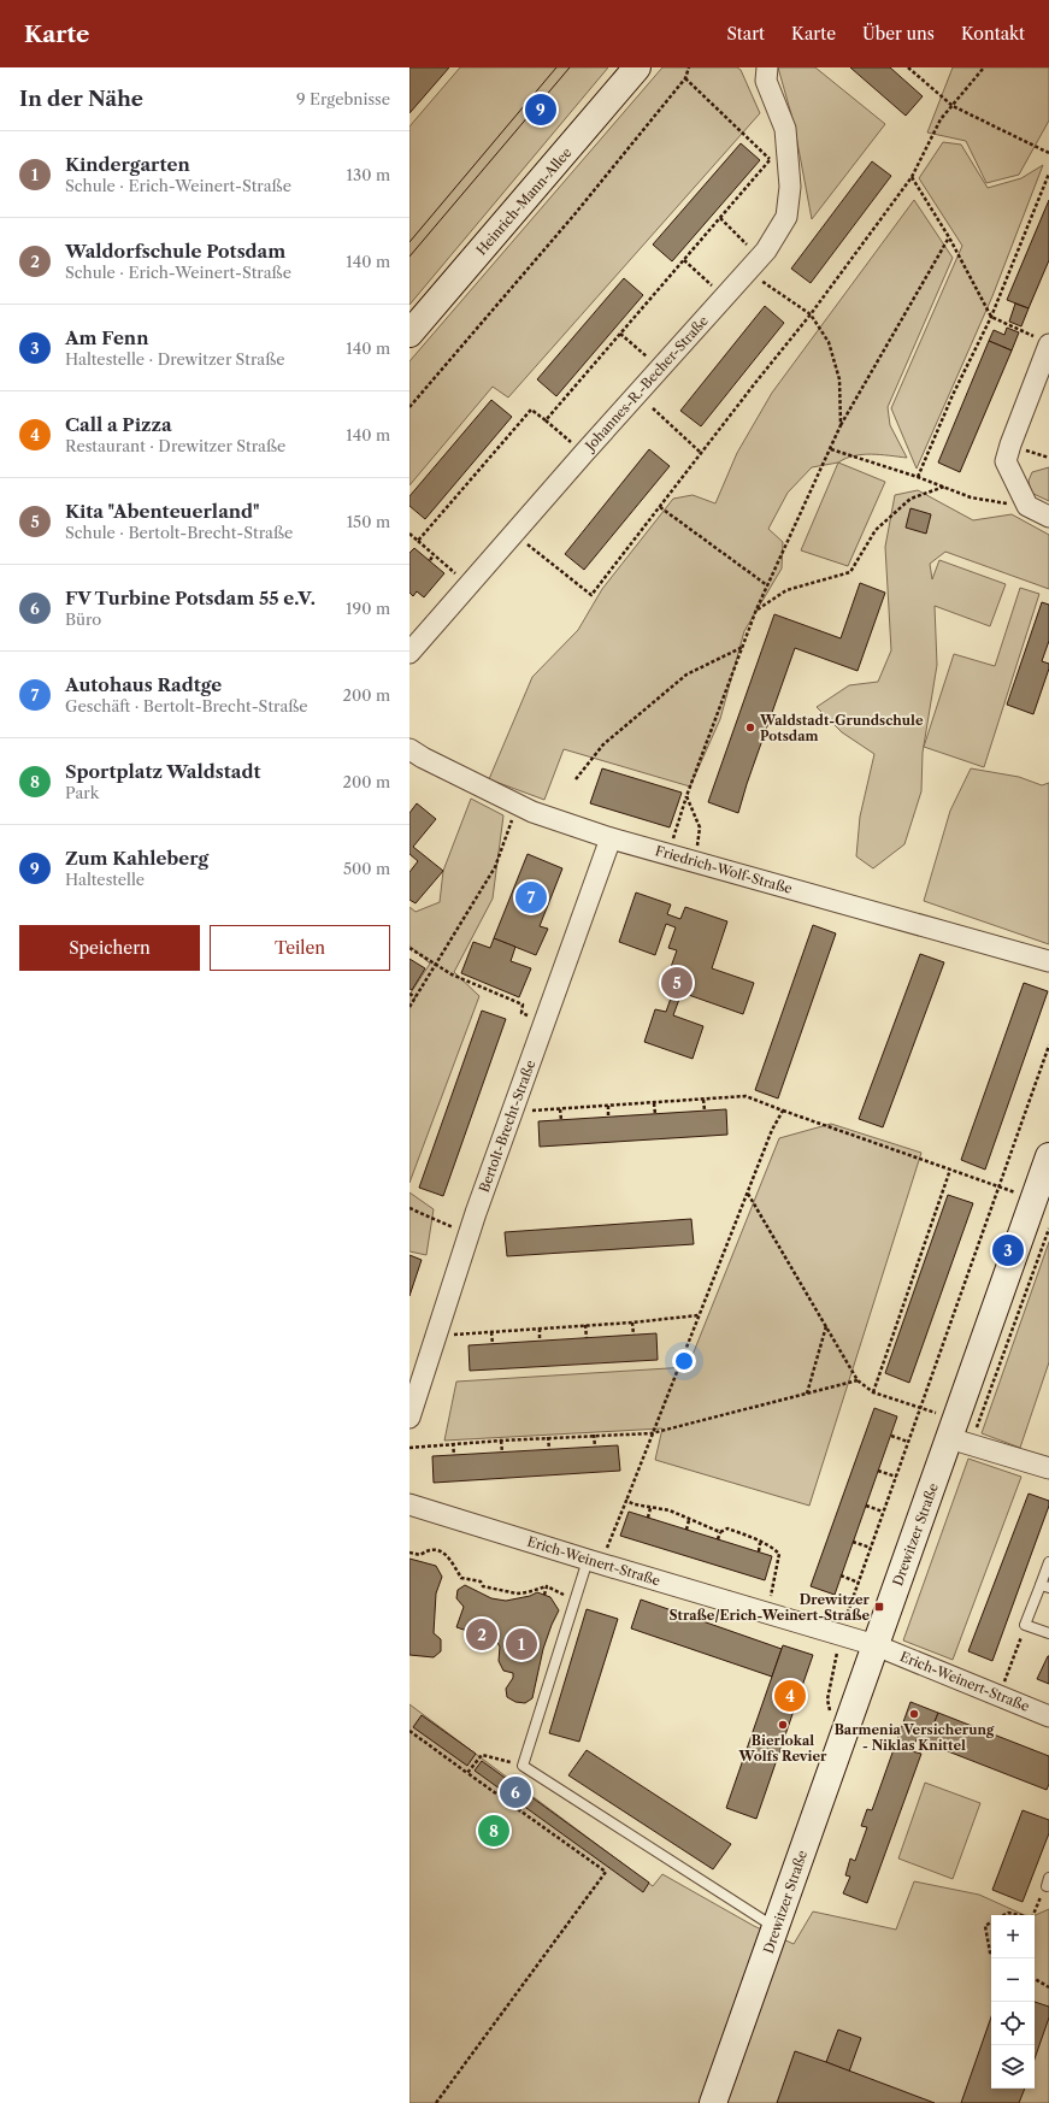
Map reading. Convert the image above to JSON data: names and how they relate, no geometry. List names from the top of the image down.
{
  "streets": {
    "street": [
      "Heinrich-Mann-Allee",
      "Johannes-R.-Becher-Straße",
      "Friedrich-Wolf-Straße",
      "Bertolt-Brecht-Straße",
      "Drewitzer Straße",
      "Erich-Weinert-Straße"
    ]
  },
  "crossings": [
    ["Friedrich-Wolf-Straße", "Bertolt-Brecht-Straße"],
    ["Drewitzer Straße", "Erich-Weinert-Straße"]
  ],
  "places": {
    "other": ["Waldstadt-Grundschule Potsdam", "Barmenia Versicherung - Niklas Knittel", "Bierlokal Wolfs Revier"],
    "transit": ["Drewitzer Straße/Erich-Weinert-Straße"]
  },
  "page": {
    "header": "Karte",
    "nav": [
      "Start",
      "Karte",
      "Über uns",
      "Kontakt"
    ],
    "heading": ["In der Nähe", "9 Ergebnisse"],
    "pins": [
      "9",
      "7",
      "5",
      "3",
      "2",
      "1",
      "4",
      "6",
      "8"
    ],
    "list": [
      {
        "mark": "1",
        "name": "Kindergarten",
        "note": "Schule · Erich-Weinert-Straße",
        "value": "130 m"
      },
      {
        "mark": "2",
        "name": "Waldorfschule Potsdam",
        "note": "Schule · Erich-Weinert-Straße",
        "value": "140 m"
      },
      {
        "mark": "3",
        "name": "Am Fenn",
        "note": "Haltestelle · Drewitzer Straße",
        "value": "140 m"
      },
      {
        "mark": "4",
        "name": "Call a Pizza",
        "note": "Restaurant · Drewitzer Straße",
        "value": "140 m"
      },
      {
        "mark": "5",
        "name": "Kita \"Abenteuerland\"",
        "note": "Schule · Bertolt-Brecht-Straße",
        "value": "150 m"
      },
      {
        "mark": "6",
        "name": "FV Turbine Potsdam 55 e.V.",
        "note": "Büro",
        "value": "190 m"
      },
      {
        "mark": "7",
        "name": "Autohaus Radtge",
        "note": "Geschäft · Bertolt-Brecht-Straße",
        "value": "200 m"
      },
      {
        "mark": "8",
        "name": "Sportplatz Waldstadt",
        "note": "Park",
        "value": "200 m"
      },
      {
        "mark": "9",
        "name": "Zum Kahleberg",
        "note": "Haltestelle",
        "value": "500 m"
      }
    ],
    "buttons": ["Speichern", "Teilen"],
    "map_buttons": ["+", "−"]
  }
}
